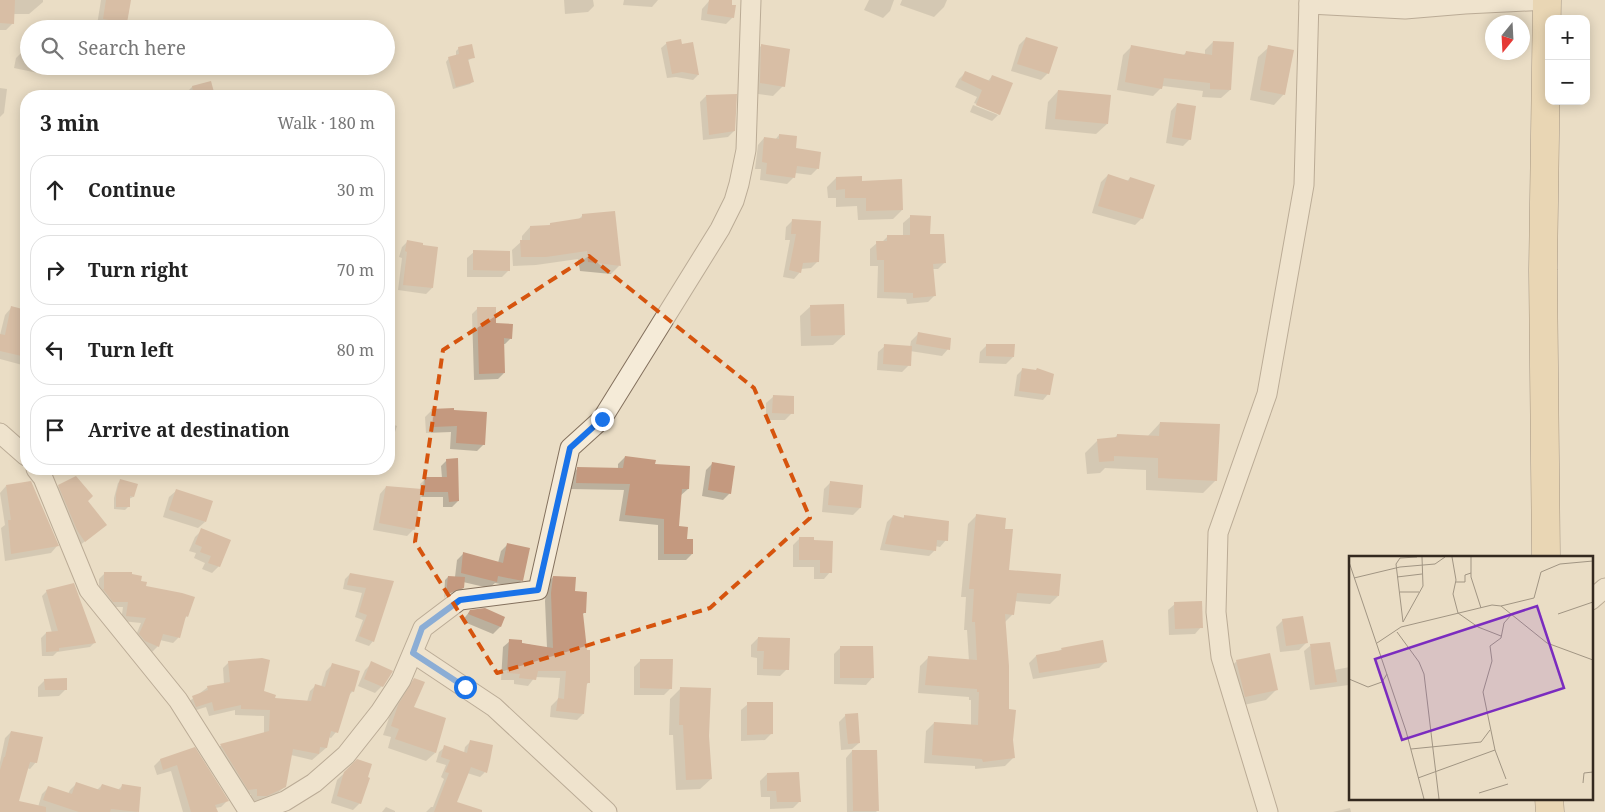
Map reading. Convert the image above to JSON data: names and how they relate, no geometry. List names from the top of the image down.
{
  "north": "bottom",
  "page": {
    "map_buttons": ["+", "−"],
    "search": "Search here",
    "heading": ["3 min", "Walk · 180 m"],
    "list": [
      ["Continue", "30 m"],
      ["Turn right", "70 m"],
      ["Turn left", "80 m"],
      "Arrive at destination"
    ]
  }
}
